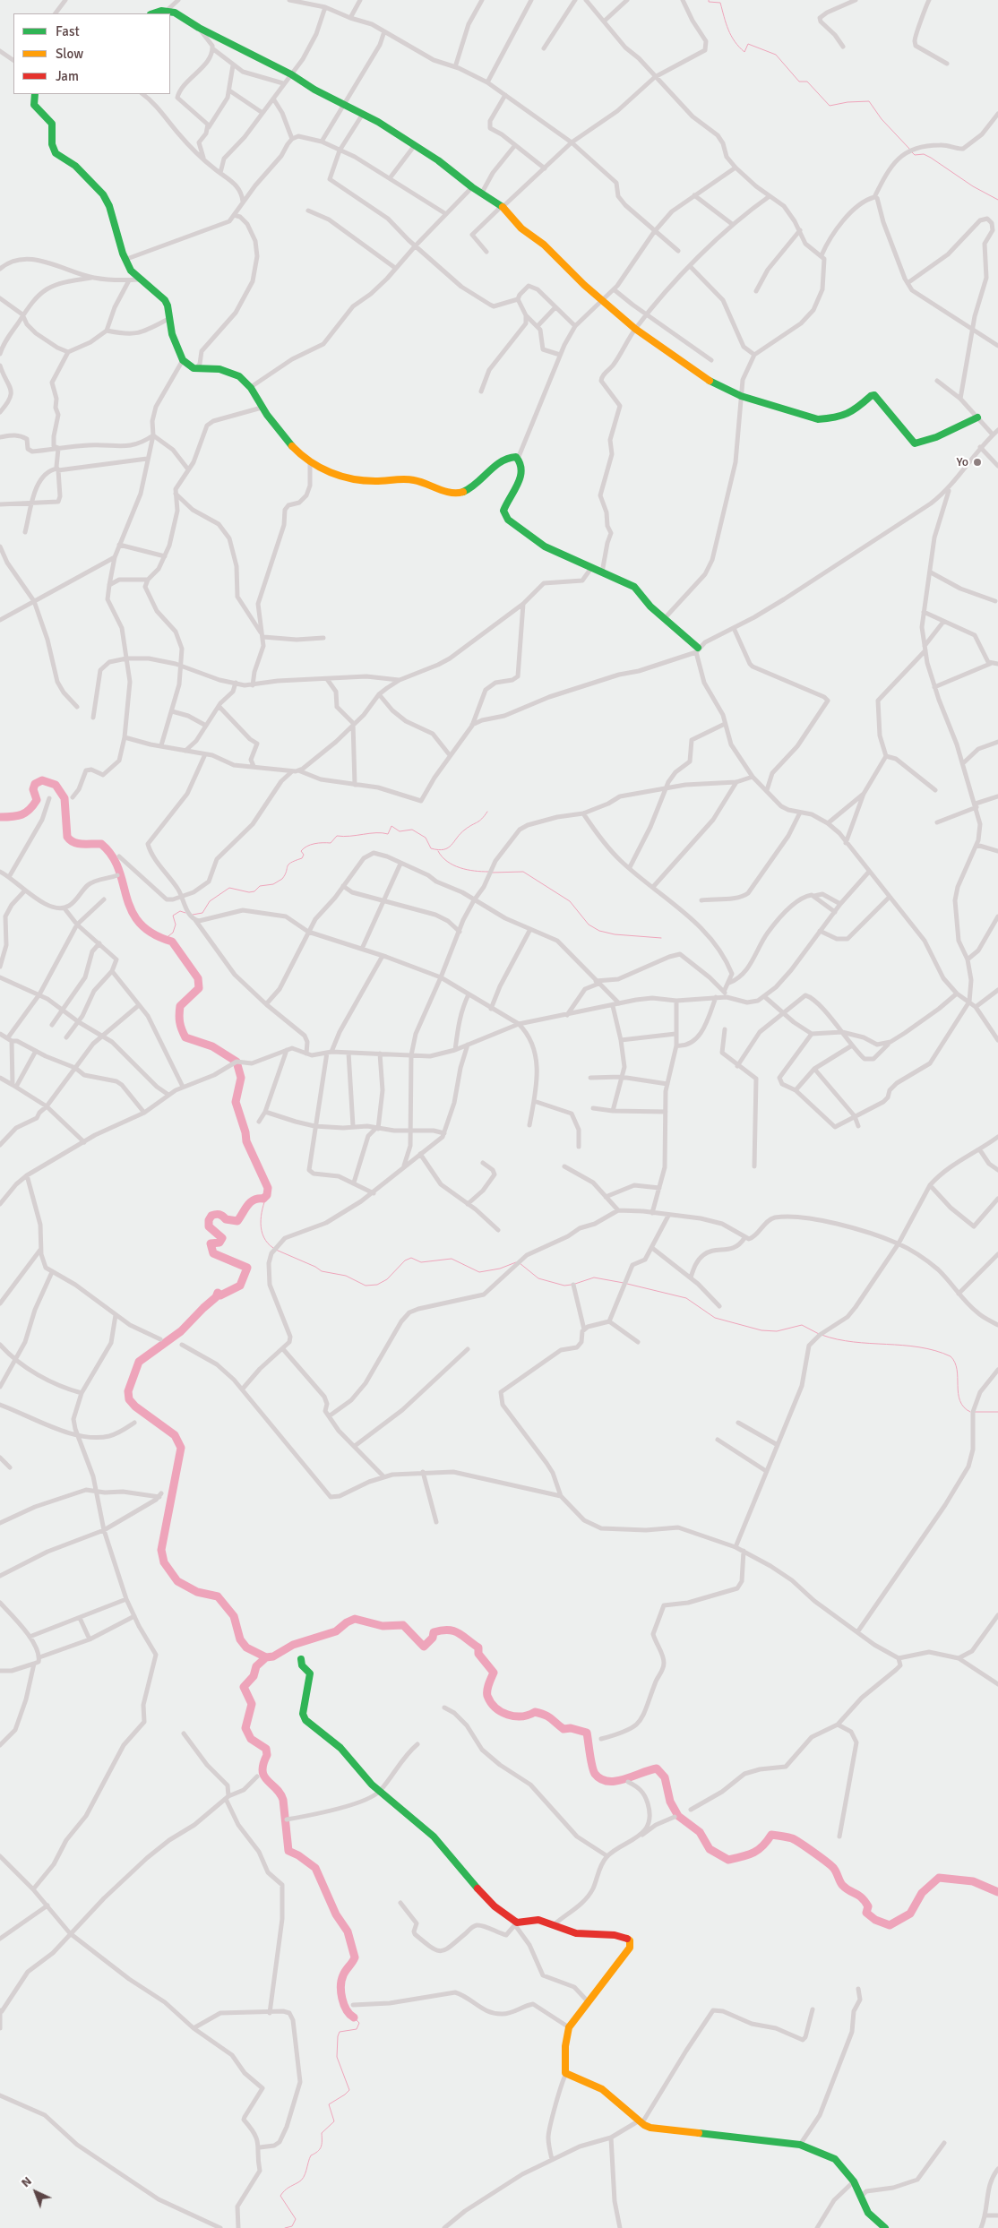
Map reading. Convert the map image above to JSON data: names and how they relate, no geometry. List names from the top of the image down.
{
  "places": ["Yo"],
  "legend": ["Fast", "Slow", "Jam"],
  "north": "top left"
}
